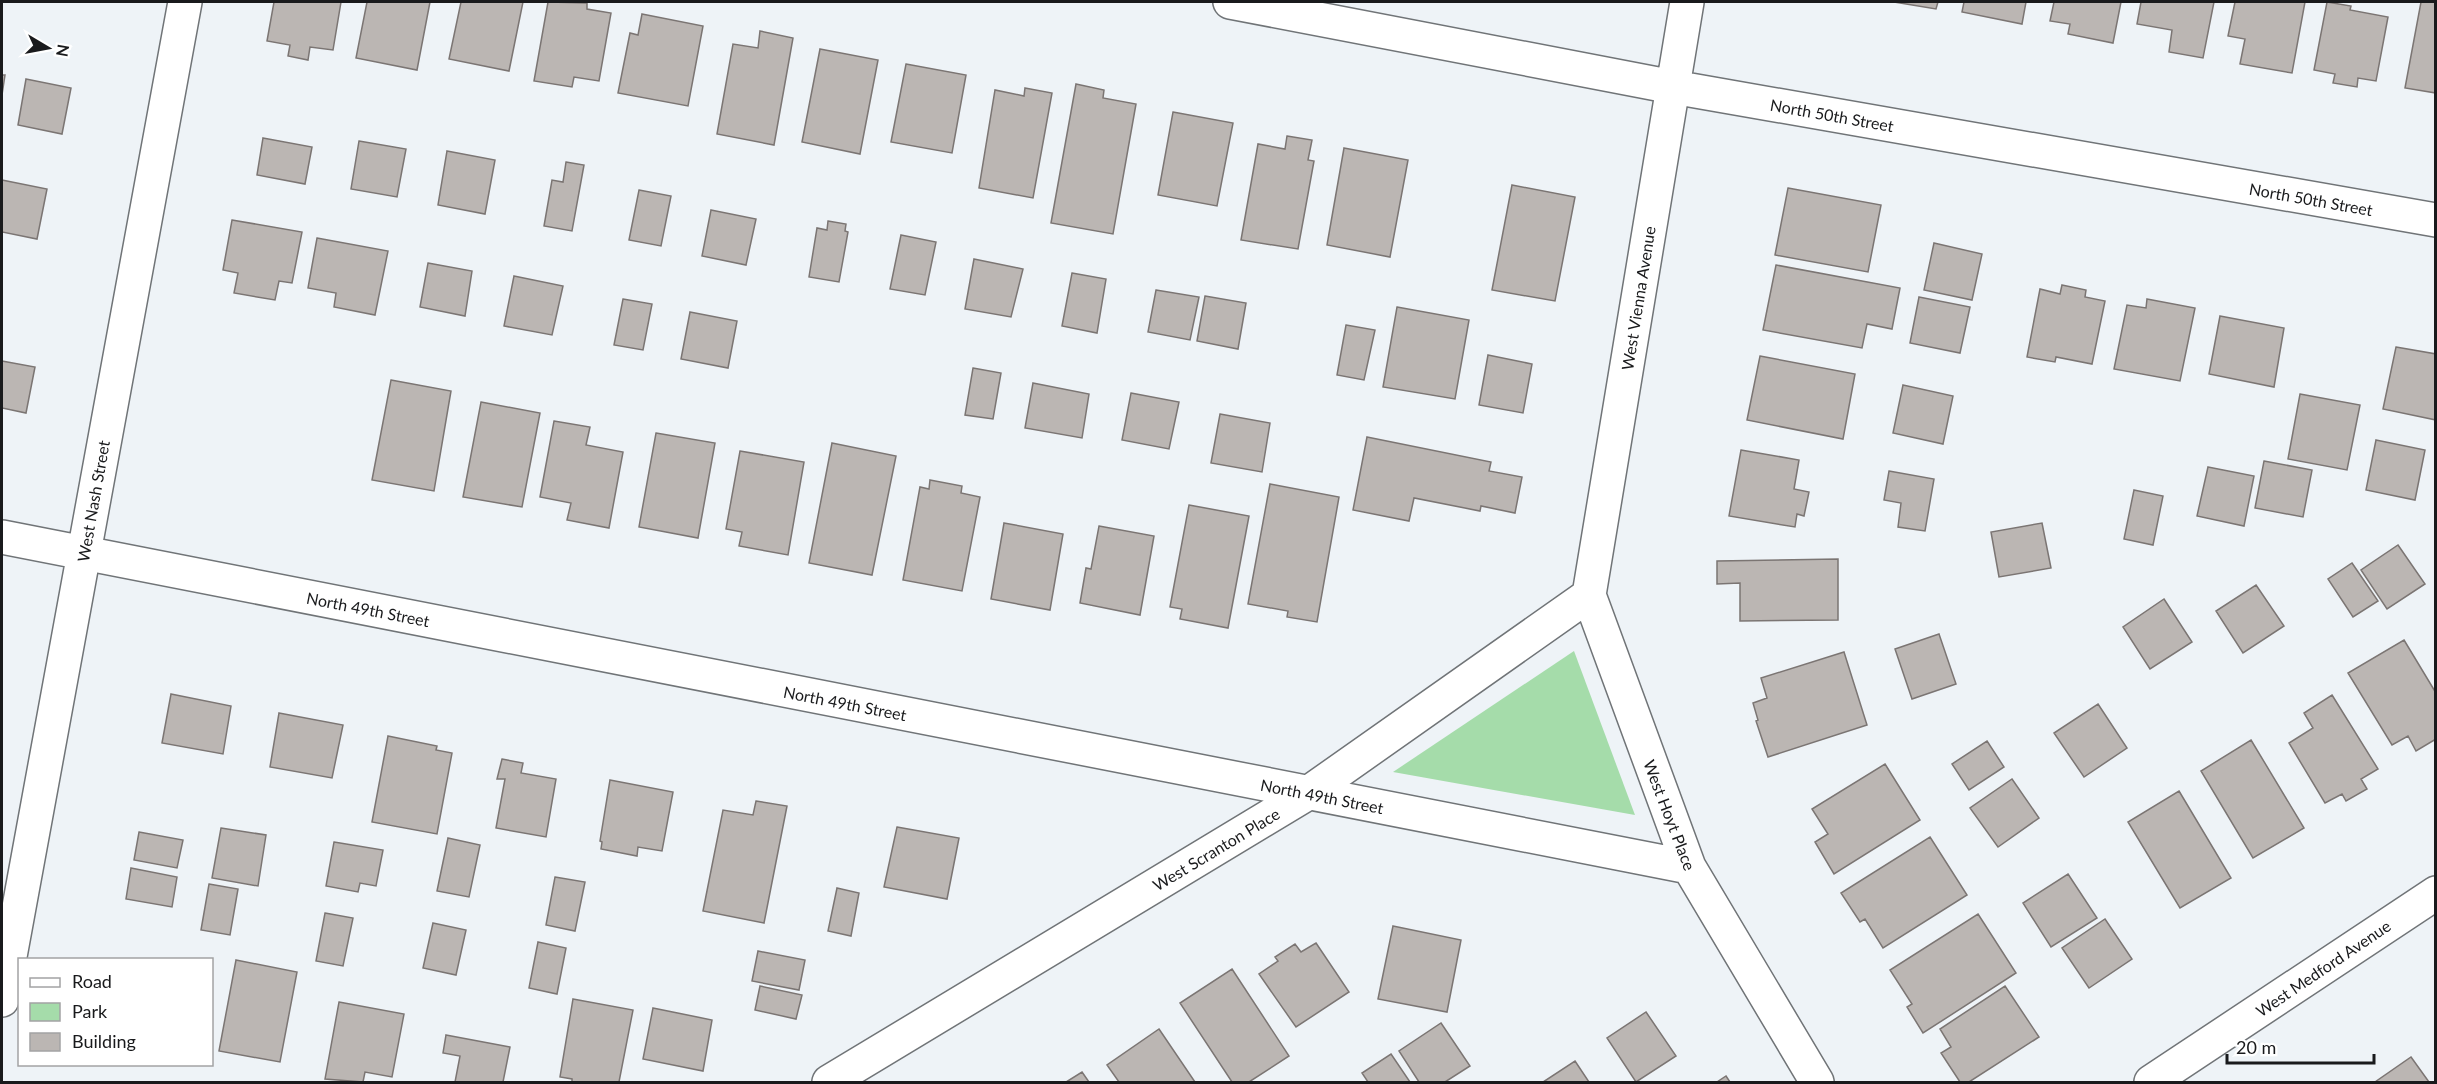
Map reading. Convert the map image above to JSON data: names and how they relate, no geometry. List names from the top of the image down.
{
  "streets": {
    "street": [
      "North 50th Street",
      "West Vienna Avenue",
      "West Nash Street",
      "North 49th Street",
      "West Hoyt Place",
      "West Scranton Place",
      "West Medford Avenue"
    ]
  },
  "crossings": [
    ["North 50th Street", "West Vienna Avenue"],
    ["West Vienna Avenue", "West Hoyt Place"],
    ["West Vienna Avenue", "West Scranton Place"],
    ["West Nash Street", "North 49th Street"],
    ["North 49th Street", "West Hoyt Place"],
    ["North 49th Street", "West Scranton Place"],
    ["West Hoyt Place", "West Scranton Place"]
  ],
  "legend": ["Road", "Park", "Building"],
  "scale_bar": "20 m",
  "north": "right"
}
